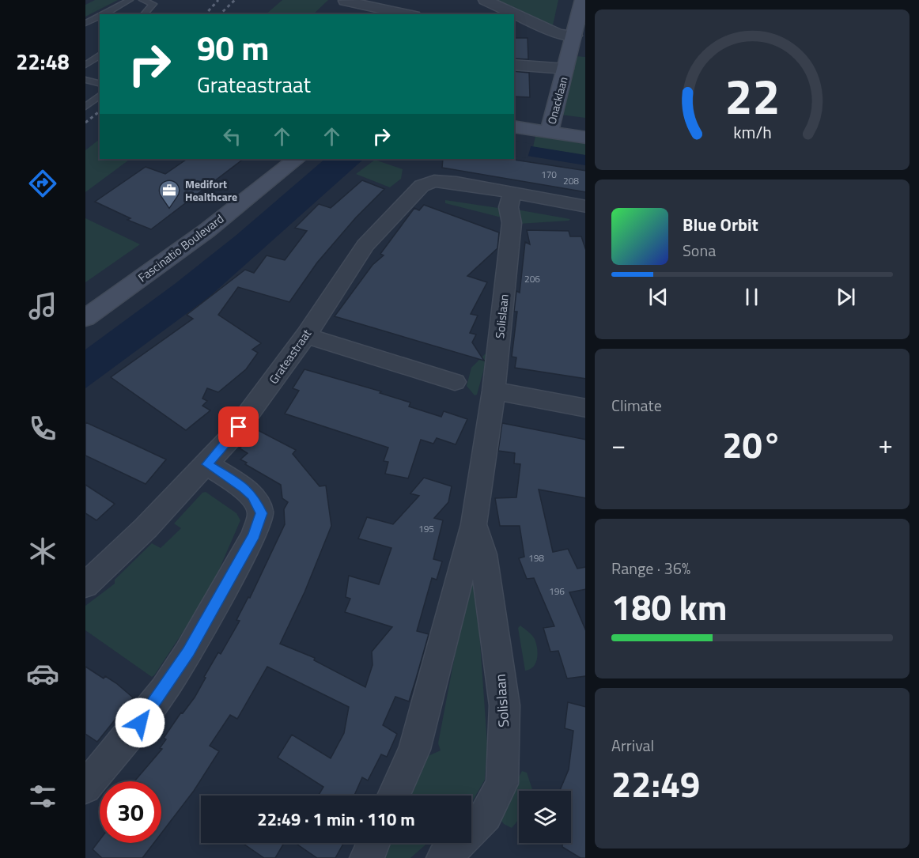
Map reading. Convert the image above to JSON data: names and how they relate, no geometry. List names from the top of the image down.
{
  "streets": {
    "street": [
      "Onacklaan",
      "Fascinatio Boulevard",
      "Solislaan",
      "Grateastraat"
    ]
  },
  "crossings": [
    ["Solislaan", "Grateastraat"]
  ],
  "places": {
    "office": ["Medifort Healthcare"]
  },
  "house_numbers": [
    "170",
    "208",
    "206",
    "195",
    "198",
    "196"
  ],
  "page": {
    "tabs": "22:48",
    "turn": ["90 m", "Grateastraat"],
    "song": ["Blue Orbit", "Sona"],
    "tile": [
      "Climate",
      ["Range · 36%", "180 km"],
      ["Arrival", "22:49"]
    ],
    "heat": ["−", "20°", "+"],
    "limit": "30",
    "trip": "22:49 · 1 min · 110 m",
    "gauge": ["22", "km/h"]
  }
}
